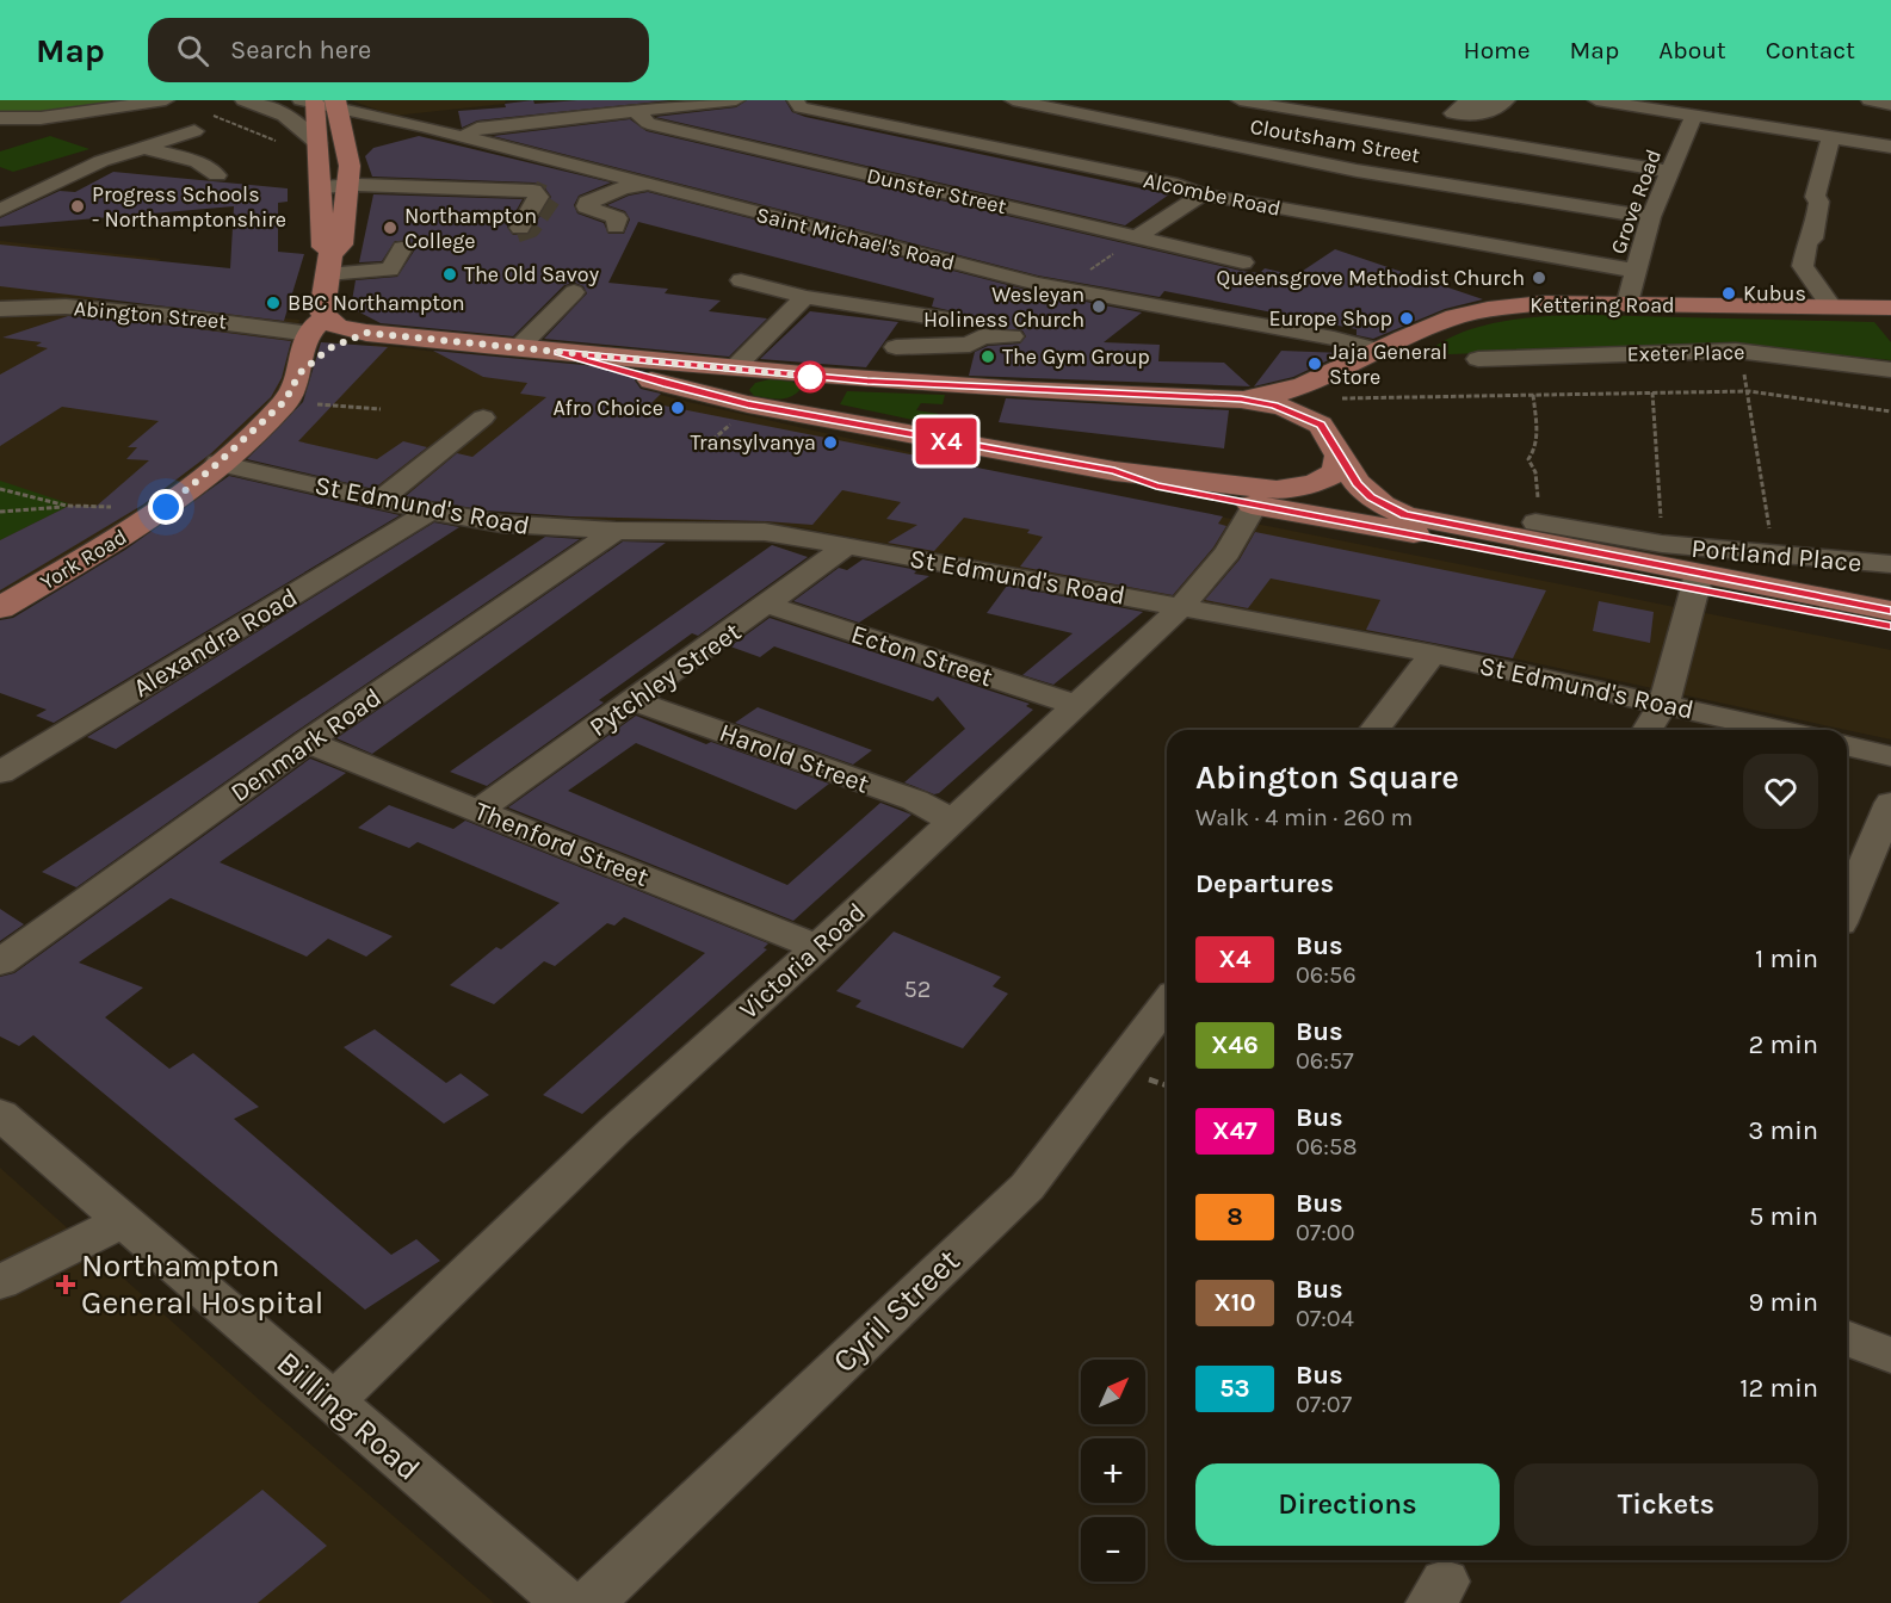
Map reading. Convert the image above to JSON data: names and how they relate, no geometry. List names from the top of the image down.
{
  "streets": {
    "main road": ["Kettering Road", "York Road"],
    "street": [
      "Cloutsham Street",
      "Dunster Street",
      "Alcombe Road",
      "Grove Road",
      "Saint Michael's Road",
      "Abington Street",
      "Exeter Place",
      "St Edmund's Road",
      "Portland Place",
      "Alexandra Road",
      "Ecton Street",
      "Pytchley Street",
      "Denmark Road",
      "Harold Street",
      "Thenford Street",
      "Victoria Road",
      "Cyril Street",
      "Billing Road"
    ]
  },
  "crossings": [
    ["Cloutsham Street", "Grove Road"],
    ["Alcombe Road", "Grove Road"],
    ["Grove Road", "Kettering Road"],
    ["Saint Michael's Road", "Kettering Road"],
    ["St Edmund's Road", "York Road"],
    ["St Edmund's Road", "Alexandra Road"],
    ["St Edmund's Road", "Pytchley Street"],
    ["St Edmund's Road", "Denmark Road"],
    ["St Edmund's Road", "Victoria Road"],
    ["Ecton Street", "Pytchley Street"],
    ["Ecton Street", "Victoria Road"],
    ["Pytchley Street", "Harold Street"],
    ["Pytchley Street", "Thenford Street"],
    ["Denmark Road", "Thenford Street"],
    ["Harold Street", "Victoria Road"],
    ["Thenford Street", "Victoria Road"],
    ["Victoria Road", "Billing Road"]
  ],
  "places": {
    "other": [
      "Progress Schools - Northamptonshire",
      "Northampton College",
      "The Old Savoy",
      "Queensgrove Methodist Church",
      "Kubus",
      "BBC Northampton",
      "Wesleyan Holiness Church",
      "Europe Shop",
      "The Gym Group",
      "Jaja General Store",
      "Afro Choice",
      "Transylvanya"
    ],
    "health": ["Northampton General Hospital"]
  },
  "lines": ["bus line X4"],
  "house_numbers": ["52"],
  "north": "top right",
  "page": {
    "header": "Map",
    "search": "Search here",
    "nav": [
      "Home",
      "Map",
      "About",
      "Contact"
    ],
    "on_map": "X4",
    "heading": [
      ["Abington Square", "Walk · 4 min · 260 m"],
      "Departures"
    ],
    "list": [
      {
        "mark": "X4",
        "name": "Bus",
        "note": "06:56",
        "value": "1 min"
      },
      {
        "mark": "X46",
        "name": "Bus",
        "note": "06:57",
        "value": "2 min"
      },
      {
        "mark": "X47",
        "name": "Bus",
        "note": "06:58",
        "value": "3 min"
      },
      {
        "mark": "8",
        "name": "Bus",
        "note": "07:00",
        "value": "5 min"
      },
      {
        "mark": "X10",
        "name": "Bus",
        "note": "07:04",
        "value": "9 min"
      },
      {
        "mark": "53",
        "name": "Bus",
        "note": "07:07",
        "value": "12 min"
      }
    ],
    "map_buttons": ["+", "−"],
    "buttons": ["Directions", "Tickets"]
  }
}
